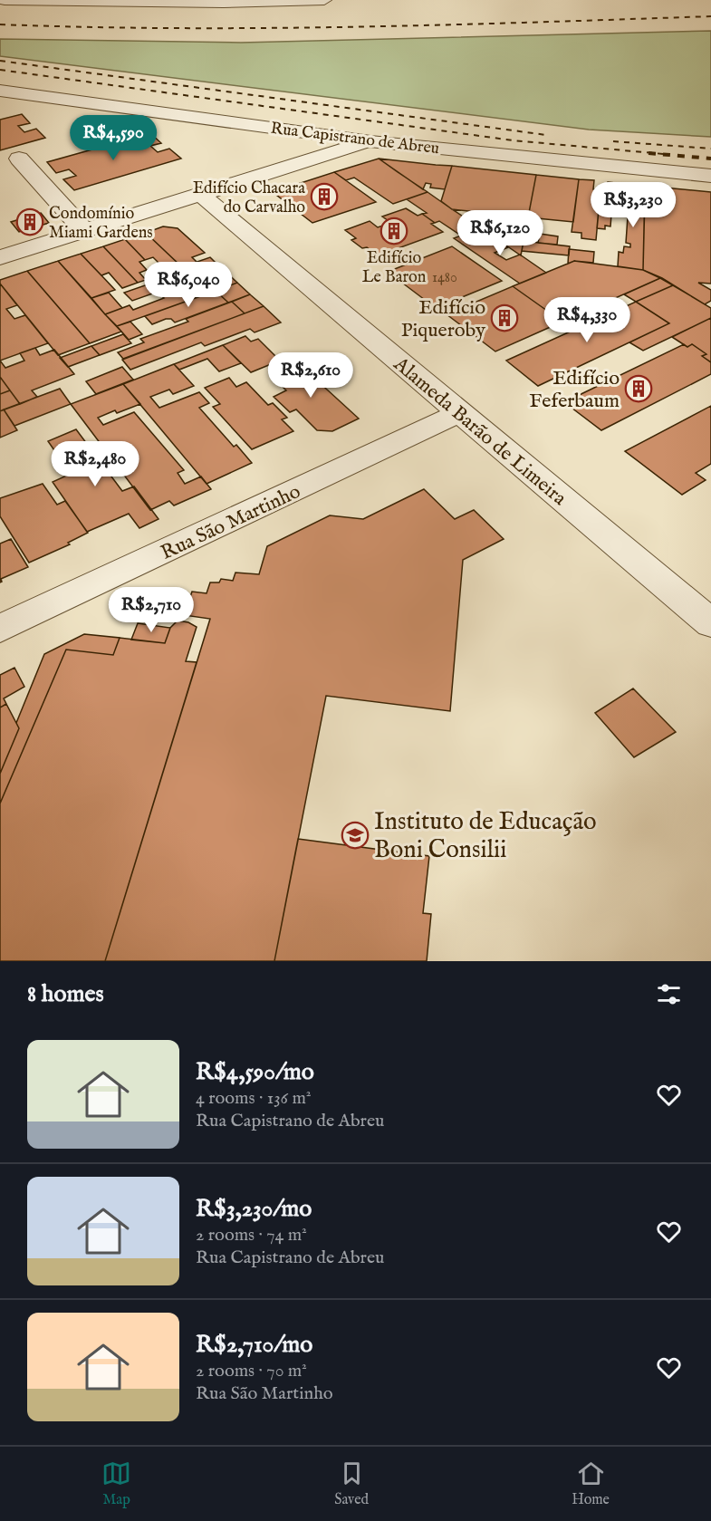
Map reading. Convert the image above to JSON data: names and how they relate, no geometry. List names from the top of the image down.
{
  "streets": {
    "street": ["Rua Capistrano de Abreu", "Alameda Barão de Limeira", "Rua São Martinho"]
  },
  "crossings": [
    ["Alameda Barão de Limeira", "Rua São Martinho"]
  ],
  "places": {
    "building": [
      "Edifício Chacara do Carvalho",
      "Condomínio Miami Gardens",
      "Edifício Le Baron",
      "Edifício Piqueroby",
      "Edifício Feferbaum"
    ],
    "school or university": ["Instituto de Educação Boni Consilii"]
  },
  "house_numbers": ["1480"],
  "page": {
    "price": [
      "R$4,590",
      "R$3,230",
      "R$6,120",
      "R$6,040",
      "R$4,330",
      "R$2,610",
      "R$2,480",
      "R$2,710"
    ],
    "heading": "8 homes",
    "list": [
      {
        "name": "R$4,590/mo",
        "note": "4 rooms · 136 m² · Rua Capistrano de Abreu"
      },
      {
        "name": "R$3,230/mo",
        "note": "2 rooms · 74 m² · Rua Capistrano de Abreu"
      },
      {
        "name": "R$2,710/mo",
        "note": "2 rooms · 70 m² · Rua São Martinho"
      }
    ],
    "tabs": ["Map", "Saved", "Home"]
  }
}
